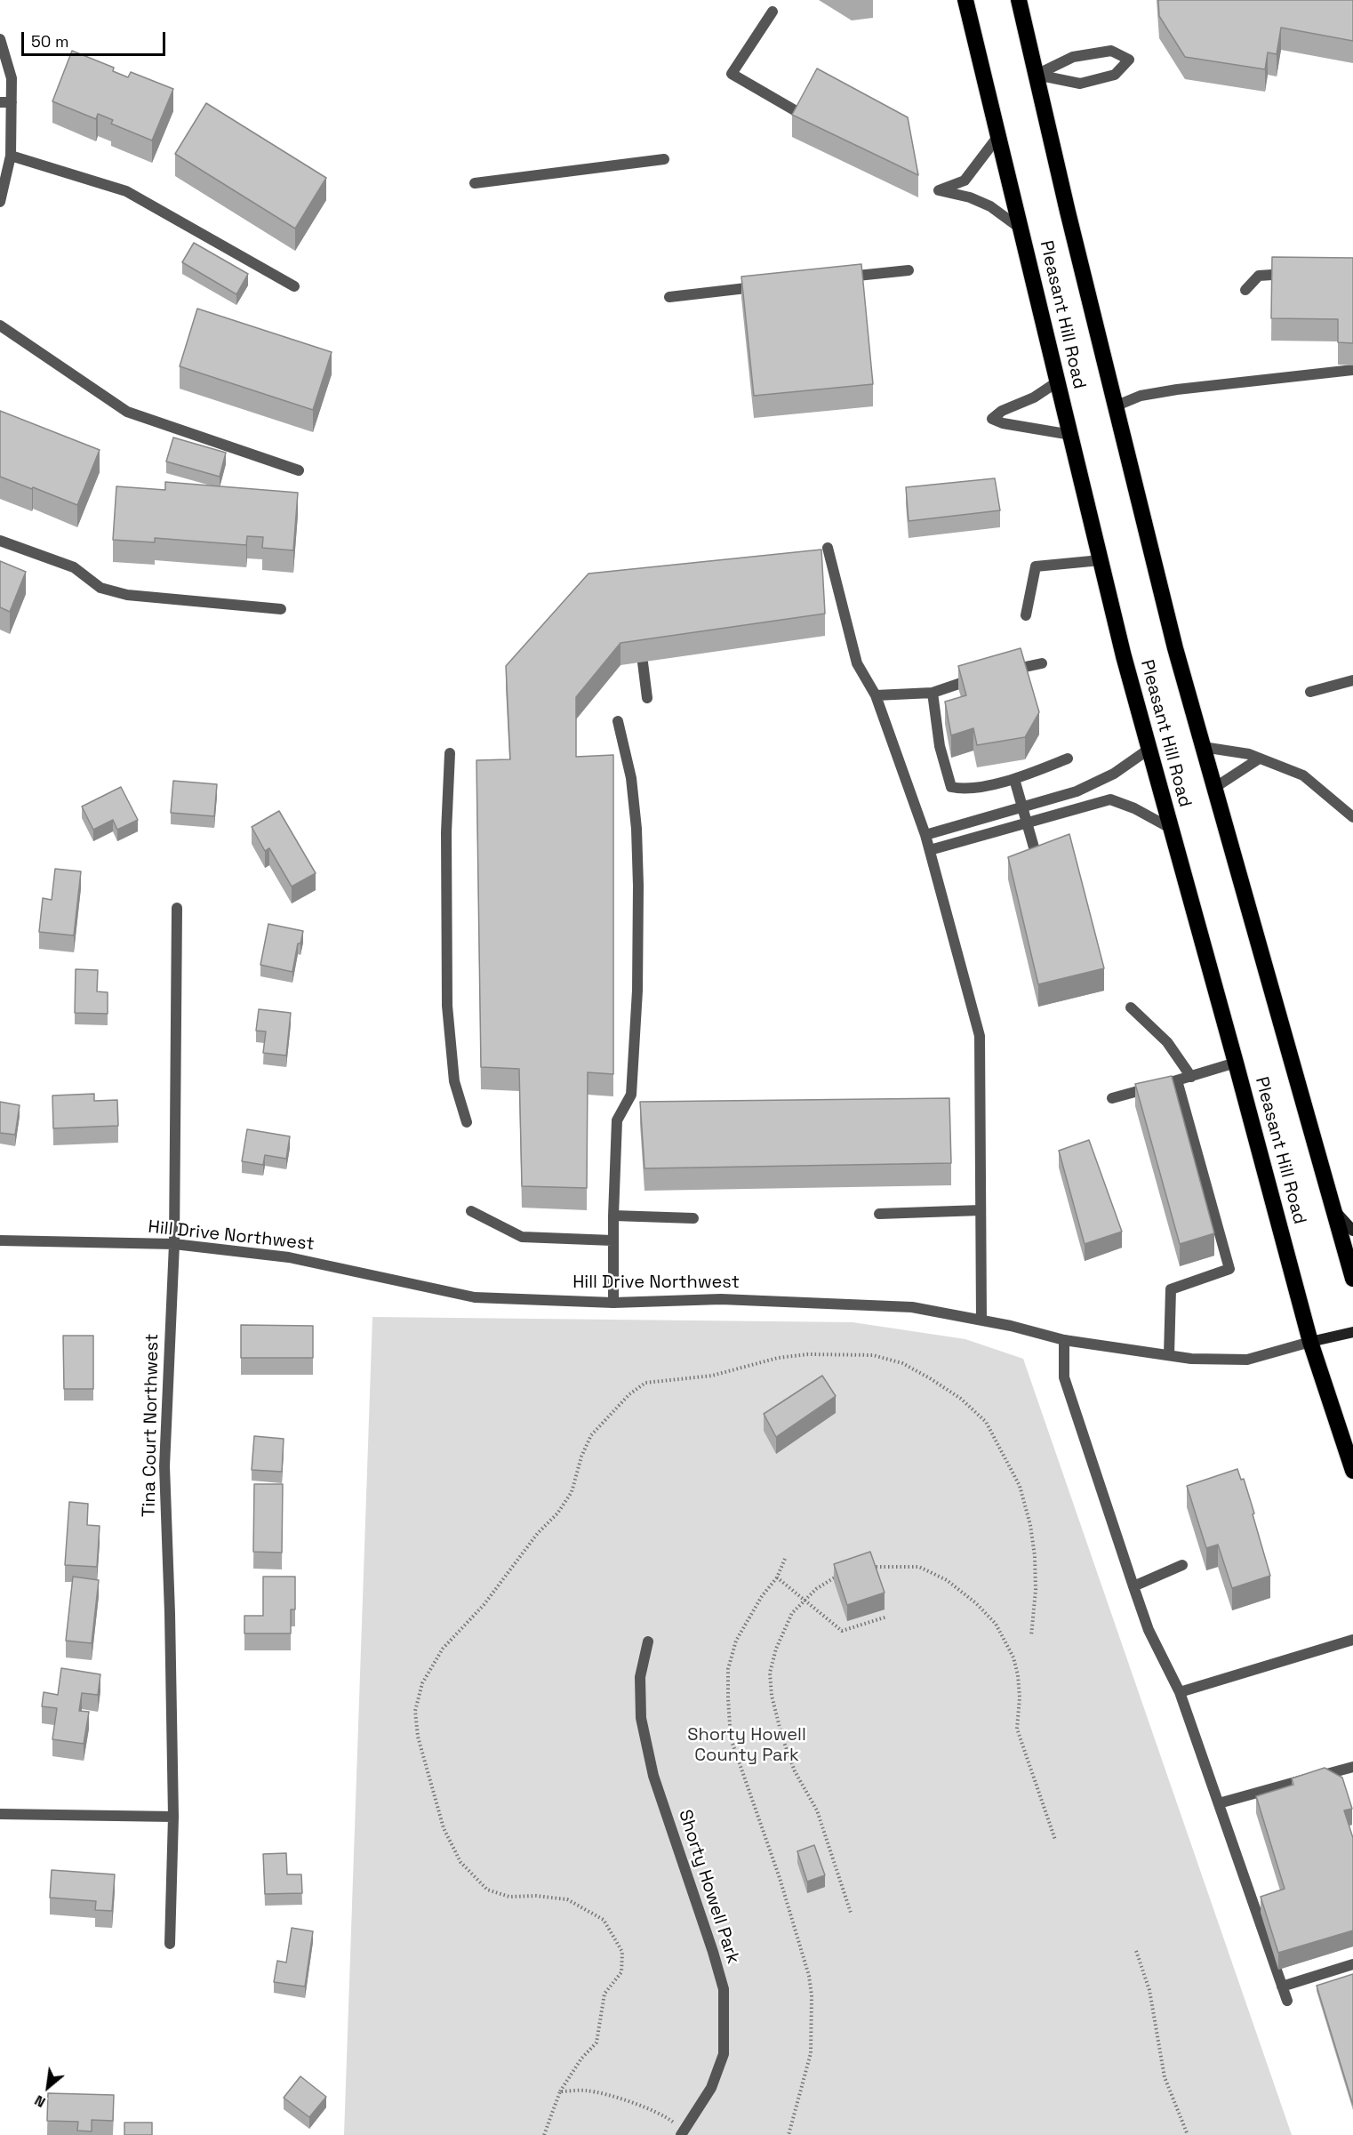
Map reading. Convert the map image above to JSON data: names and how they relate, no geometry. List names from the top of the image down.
{
  "streets": {
    "highway": ["Pleasant Hill Road"],
    "street": ["Hill Drive Northwest", "Tina Court Northwest", "Shorty Howell Park"]
  },
  "crossings": [
    ["Pleasant Hill Road", "Hill Drive Northwest"],
    ["Hill Drive Northwest", "Tina Court Northwest"]
  ],
  "parks": ["Shorty Howell County Park"],
  "scale_bar": "50 m",
  "north": "bottom left"
}
